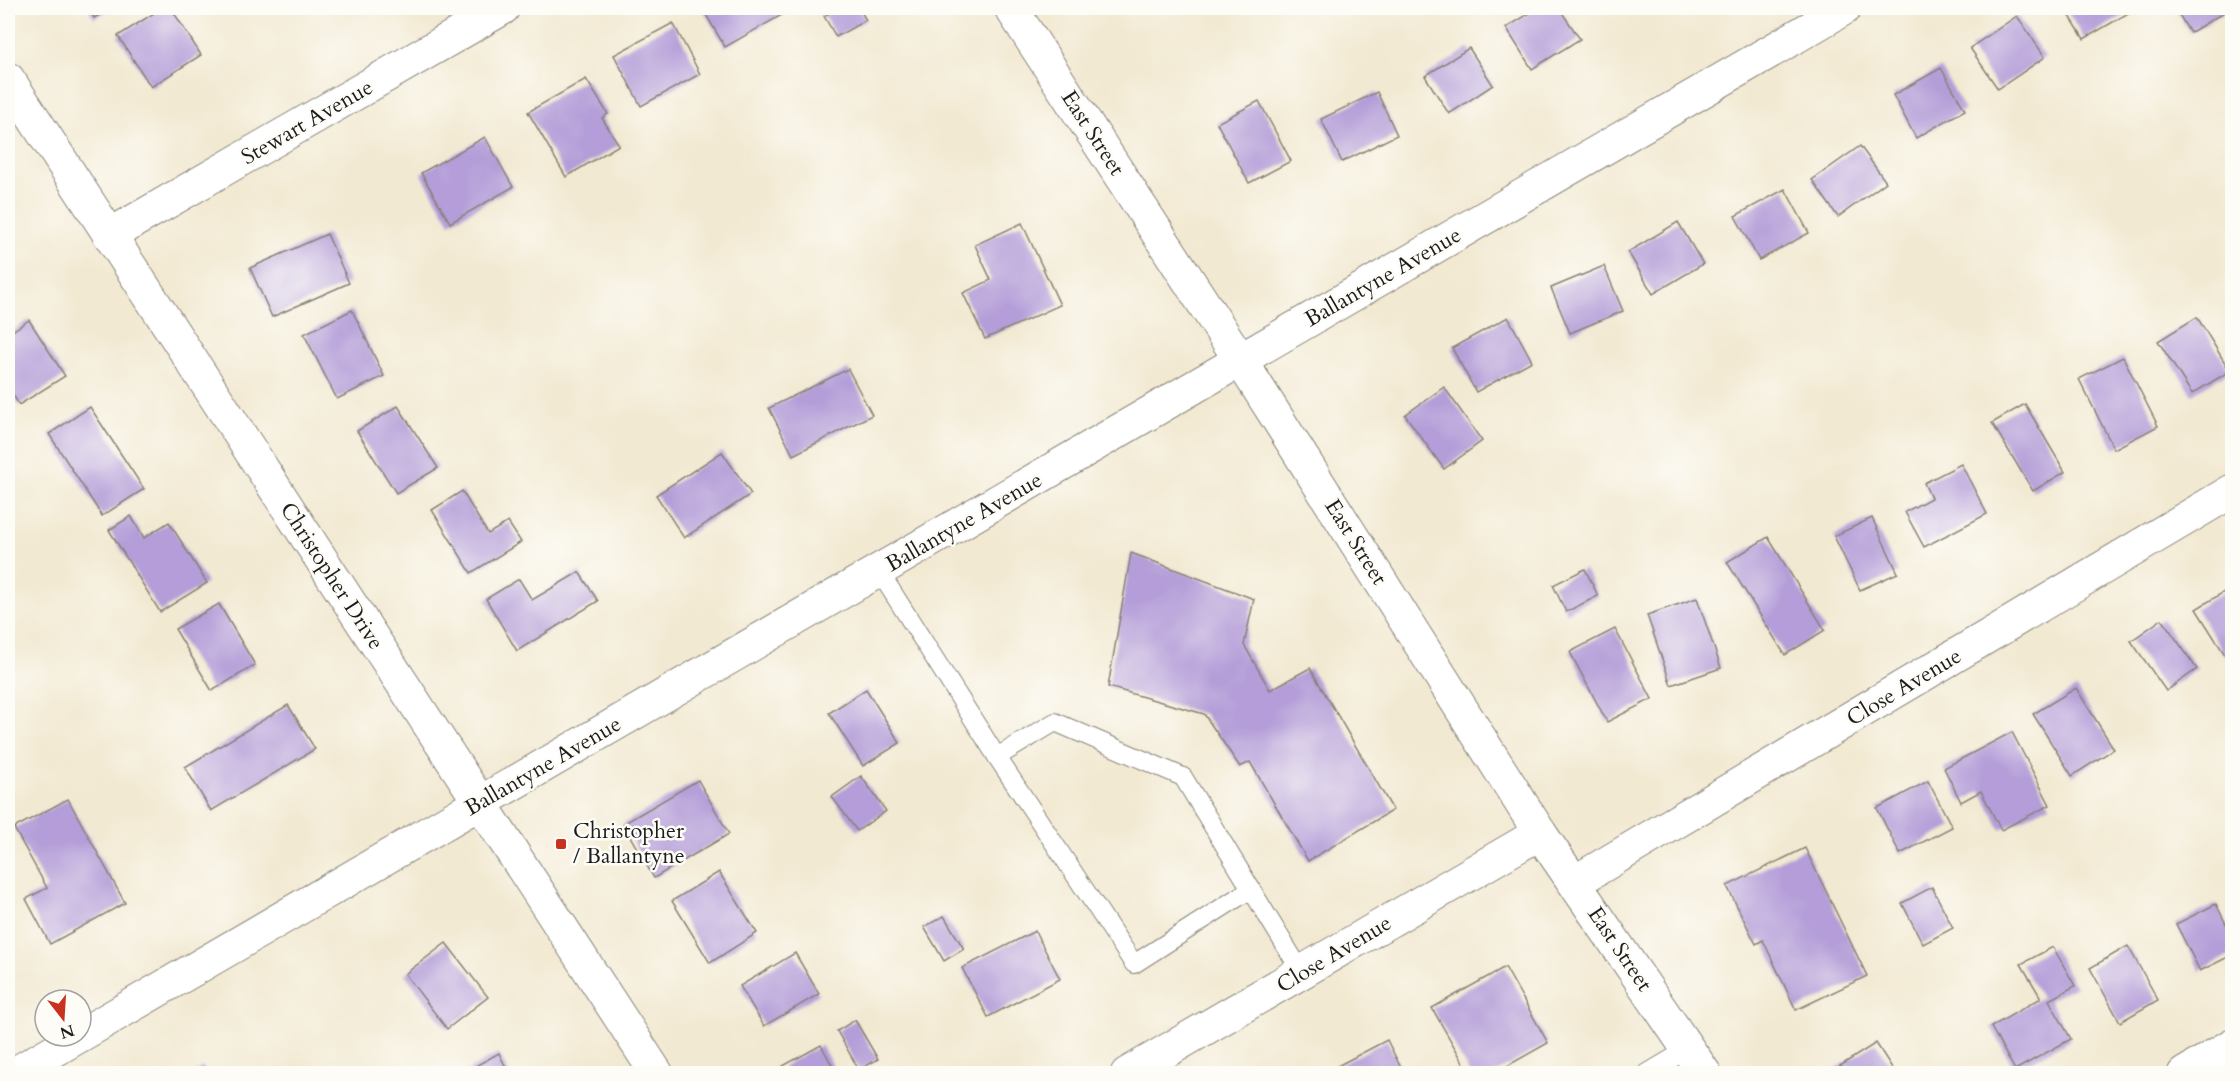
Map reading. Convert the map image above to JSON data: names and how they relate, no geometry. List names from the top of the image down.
{
  "streets": {
    "street": [
      "Stewart Avenue",
      "East Street",
      "Ballantyne Avenue",
      "Christopher Drive",
      "Close Avenue"
    ]
  },
  "crossings": [
    ["Stewart Avenue", "Christopher Drive"],
    ["East Street", "Ballantyne Avenue"],
    ["East Street", "Close Avenue"],
    ["Ballantyne Avenue", "Christopher Drive"]
  ],
  "places": {
    "transit": ["Christopher / Ballantyne"]
  },
  "north": "bottom"
}
